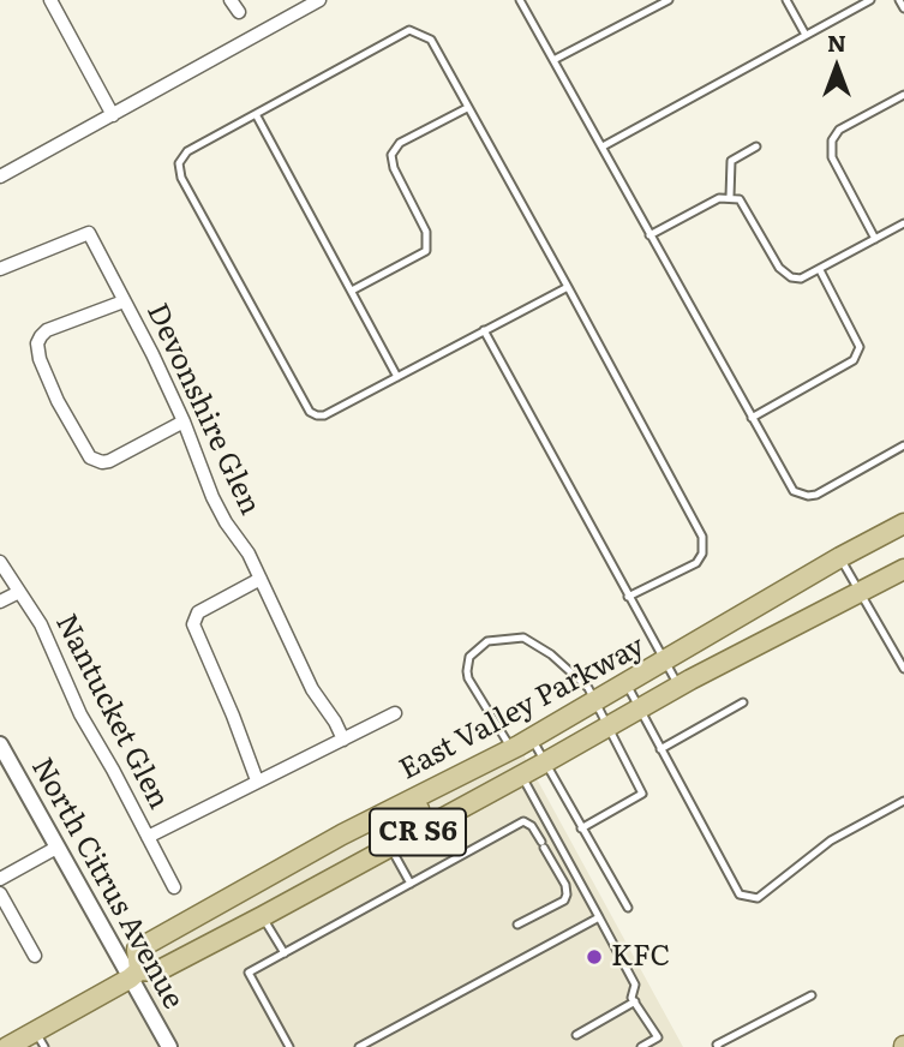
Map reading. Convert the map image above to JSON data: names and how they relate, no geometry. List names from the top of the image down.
{
  "streets": {
    "main road": ["East Valley Parkway", "CR S6"],
    "street": ["Devonshire Glen", "Nantucket Glen", "North Citrus Avenue"]
  },
  "crossings": [
    ["East Valley Parkway", "North Citrus Avenue"]
  ],
  "places": ["KFC"],
  "north": "top"
}
